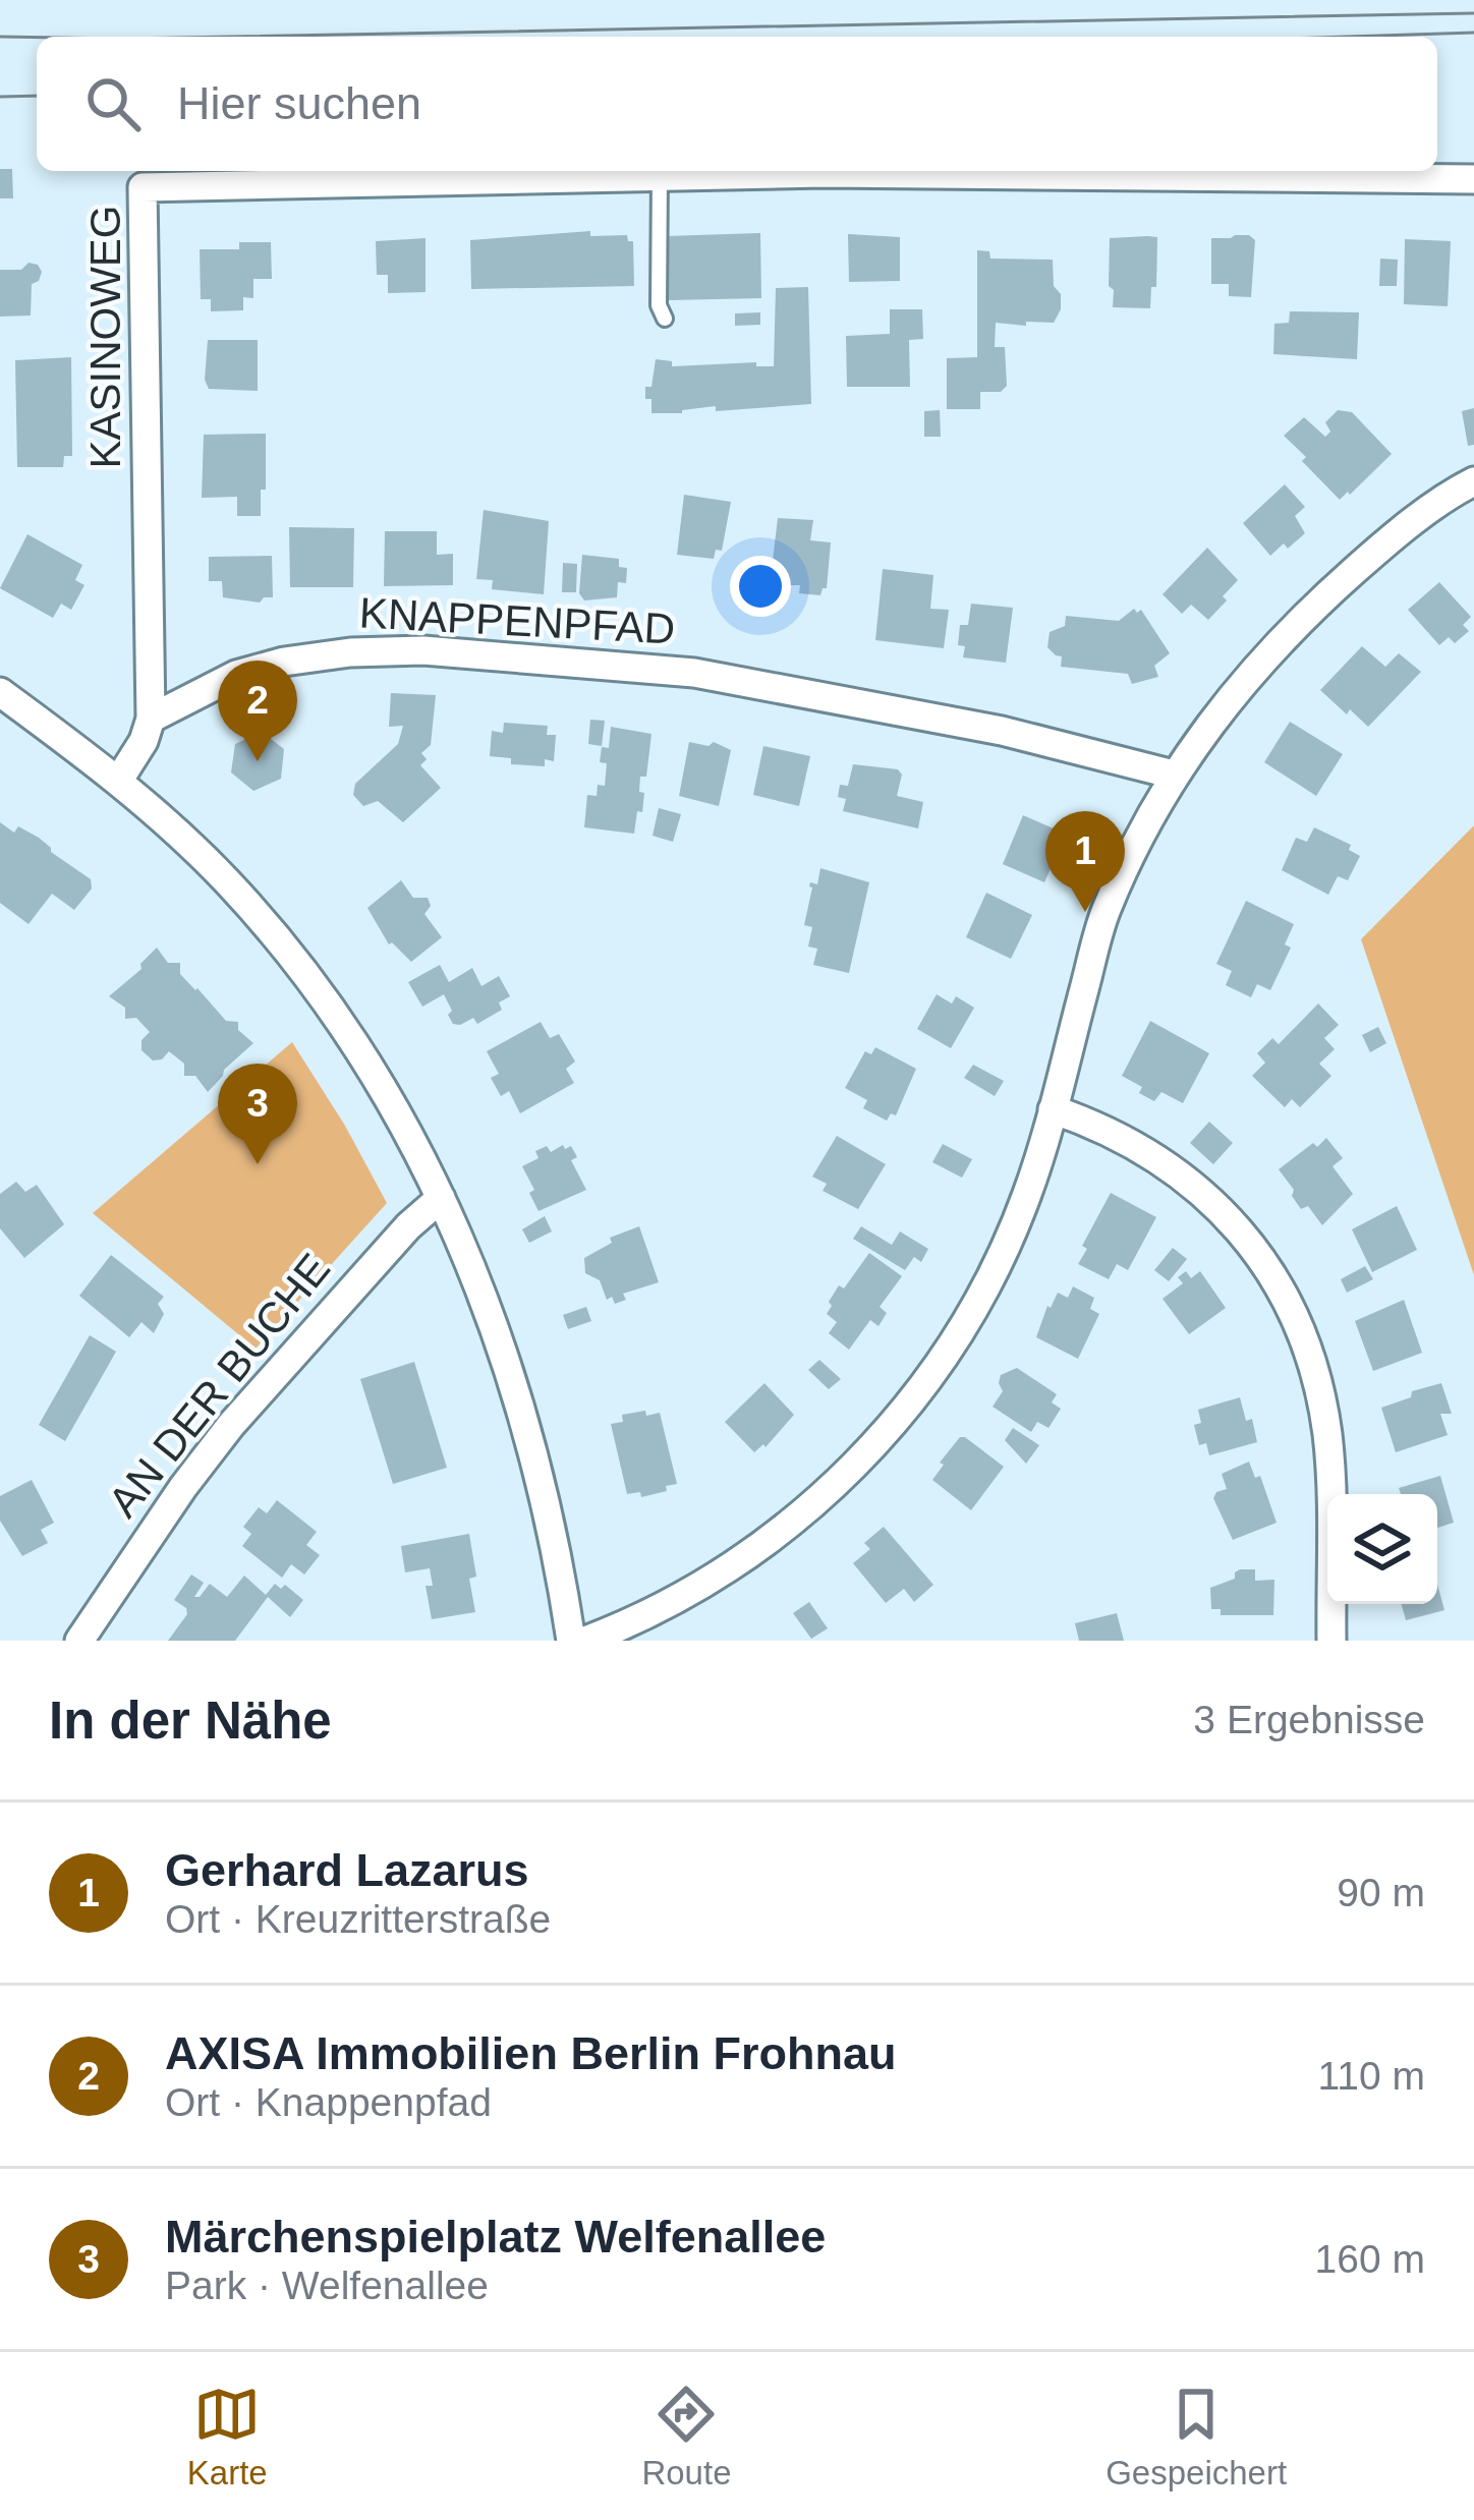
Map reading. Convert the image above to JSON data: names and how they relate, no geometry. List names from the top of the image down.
{
  "streets": {
    "street": ["KASINOWEG", "KNAPPENPFAD", "AN DER BUCHE"]
  },
  "crossings": [
    ["KASINOWEG", "KNAPPENPFAD"]
  ],
  "page": {
    "search": "Hier suchen",
    "pins": ["2", "1", "3"],
    "heading": ["In der Nähe", "3 Ergebnisse"],
    "list": [
      {
        "mark": "1",
        "name": "Gerhard Lazarus",
        "note": "Ort · Kreuzritterstraße",
        "value": "90 m"
      },
      {
        "mark": "2",
        "name": "AXISA Immobilien Berlin Frohnau",
        "note": "Ort · Knappenpfad",
        "value": "110 m"
      },
      {
        "mark": "3",
        "name": "Märchenspielplatz Welfenallee",
        "note": "Park · Welfenallee",
        "value": "160 m"
      }
    ],
    "nav": ["Karte", "Route", "Gespeichert"]
  }
}
